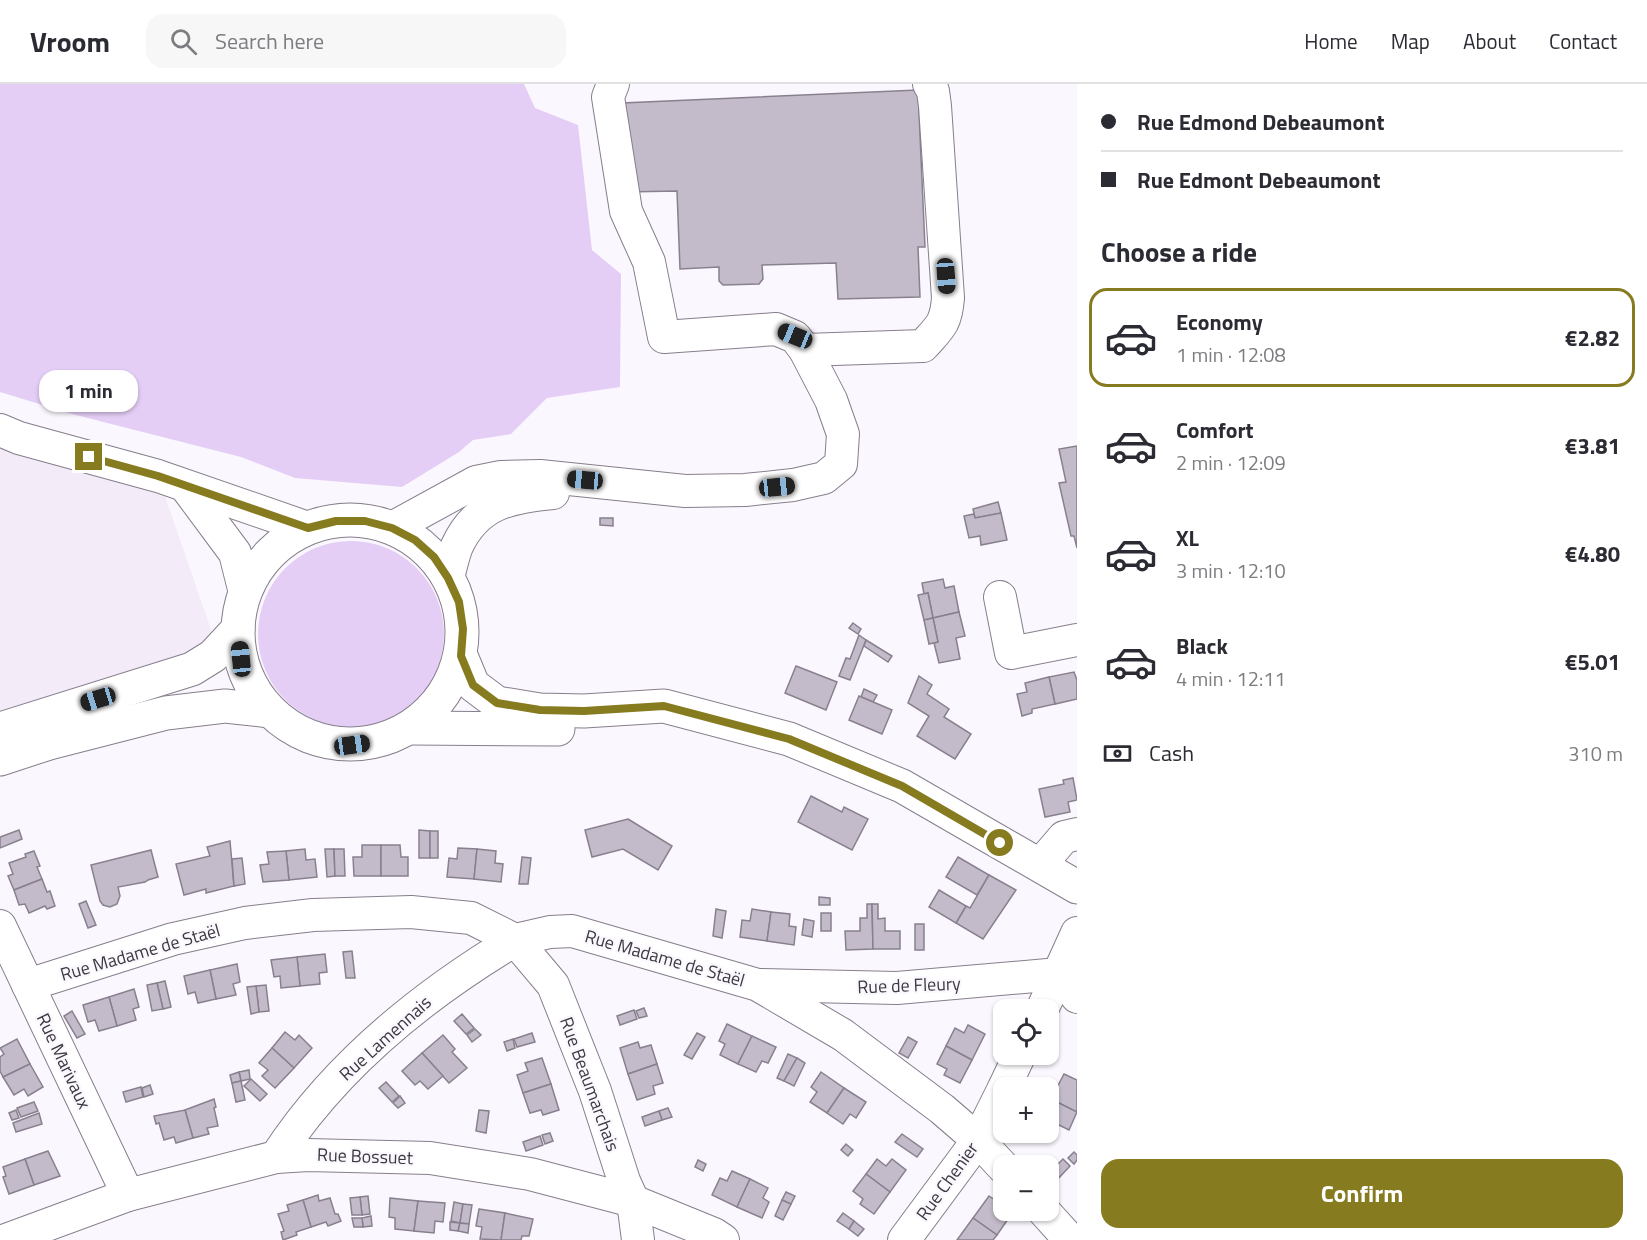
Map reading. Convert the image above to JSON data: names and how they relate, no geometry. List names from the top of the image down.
{
  "streets": {
    "street": [
      "Rue Madame de Staël",
      "Rue de Fleury",
      "Rue Lamennais",
      "Rue Marivaux",
      "Rue Beaumarchais",
      "Rue Bossuet",
      "Rue Chenier"
    ]
  },
  "crossings": [
    ["Rue Madame de Staël", "Rue de Fleury"],
    ["Rue Madame de Staël", "Rue Lamennais"],
    ["Rue Madame de Staël", "Rue Marivaux"],
    ["Rue Madame de Staël", "Rue Beaumarchais"],
    ["Rue Madame de Staël", "Rue Chenier"],
    ["Rue Lamennais", "Rue Beaumarchais"],
    ["Rue Lamennais", "Rue Bossuet"],
    ["Rue Marivaux", "Rue Bossuet"],
    ["Rue Beaumarchais", "Rue Bossuet"]
  ],
  "page": {
    "header": "Vroom",
    "search": "Search here",
    "nav": [
      "Home",
      "Map",
      "About",
      "Contact"
    ],
    "banner": ["Rue Edmond Debeaumont", "Rue Edmont Debeaumont"],
    "heading": "Choose a ride",
    "list": [
      {
        "name": "Economy",
        "note": "1 min · 12:08",
        "value": "€2.82"
      },
      {
        "name": "Comfort",
        "note": "2 min · 12:09",
        "value": "€3.81"
      },
      {
        "name": "XL",
        "note": "3 min · 12:10",
        "value": "€4.80"
      },
      {
        "name": "Black",
        "note": "4 min · 12:11",
        "value": "€5.01"
      }
    ],
    "bubble": "1 min",
    "pay": ["Cash", "310 m"],
    "map_buttons": ["+", "−"],
    "buttons": "Confirm"
  }
}
